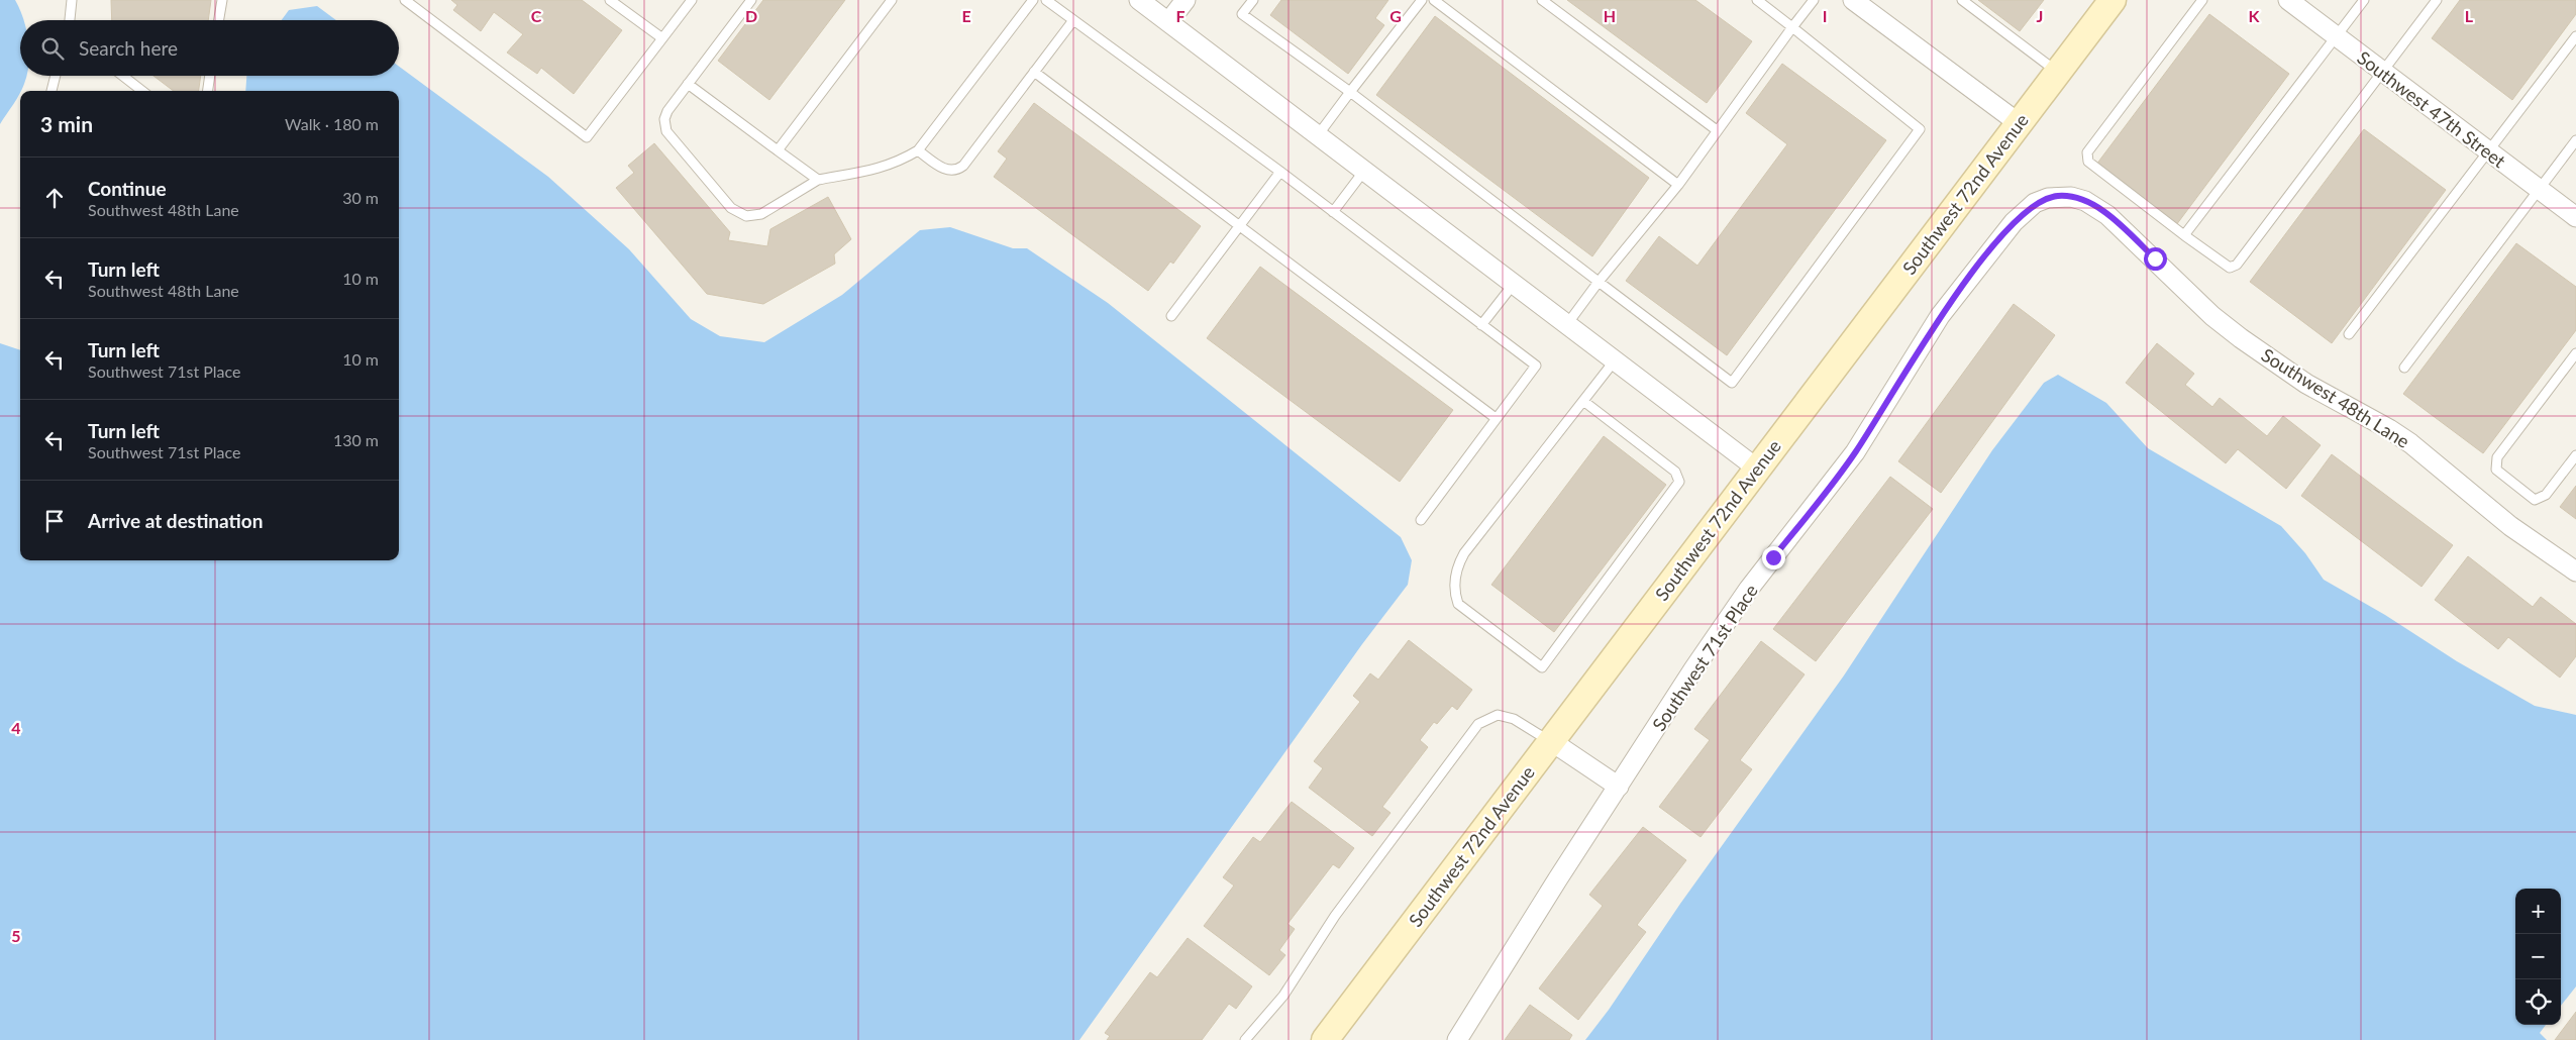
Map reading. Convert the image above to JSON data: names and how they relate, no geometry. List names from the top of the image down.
{
  "streets": {
    "street": [
      "Southwest 47th Street",
      "Southwest 72nd Avenue",
      "Southwest 48th Lane",
      "Southwest 71st Place"
    ]
  },
  "crossings": [
    ["Southwest 48th Lane", "Southwest 71st Place"]
  ],
  "page": {
    "search": "Search here",
    "heading": ["3 min", "Walk · 180 m"],
    "list": [
      ["Continue", "Southwest 48th Lane", "30 m"],
      ["Turn left", "Southwest 48th Lane", "10 m"],
      ["Turn left", "Southwest 71st Place", "10 m"],
      ["Turn left", "Southwest 71st Place", "130 m"],
      "Arrive at destination"
    ],
    "map_buttons": ["+", "−"]
  },
  "grid": {
    "columns": [
      "C",
      "D",
      "E",
      "F",
      "G",
      "H",
      "I",
      "J",
      "K",
      "L"
    ],
    "rows": ["4", "5"]
  }
}
